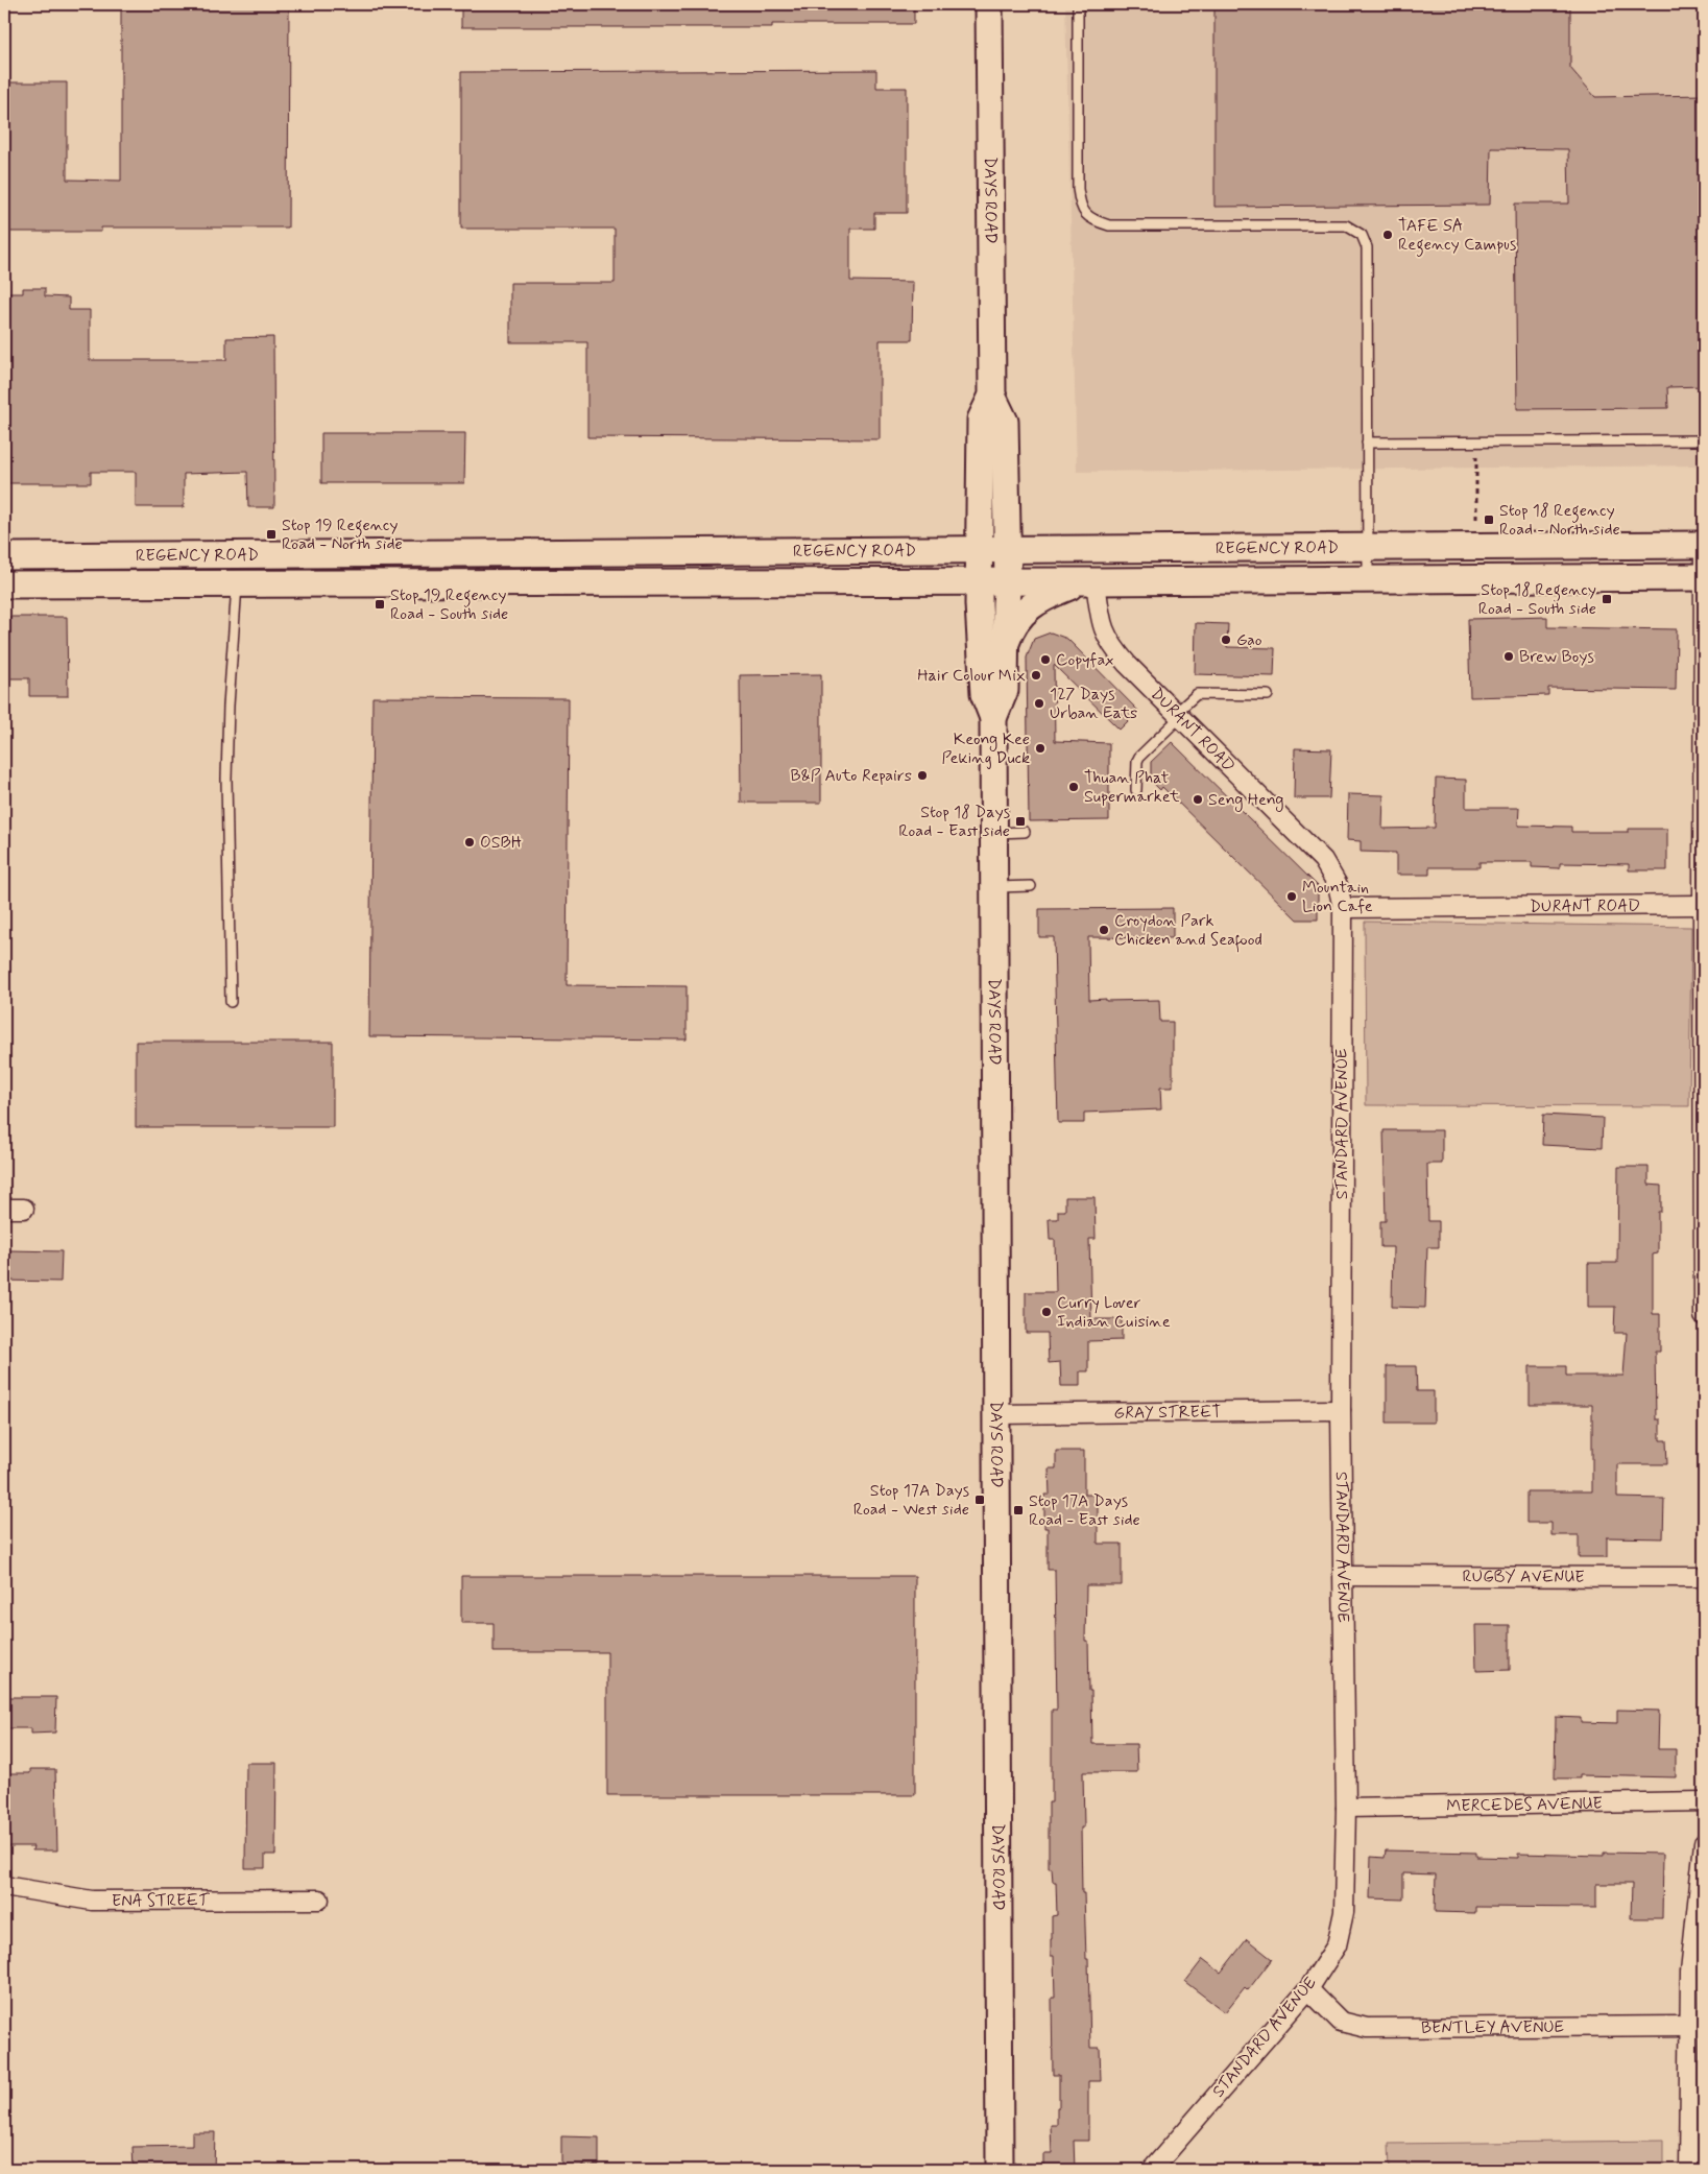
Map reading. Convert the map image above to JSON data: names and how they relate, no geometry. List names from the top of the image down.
{
  "streets": {
    "main road": ["DAYS ROAD", "REGENCY ROAD"],
    "street": [
      "DURANT ROAD",
      "STANDARD AVENUE",
      "GRAY STREET",
      "RUGBY AVENUE",
      "MERCEDES AVENUE",
      "ENA STREET",
      "BENTLEY AVENUE"
    ]
  },
  "crossings": [
    ["DAYS ROAD", "REGENCY ROAD"],
    ["DAYS ROAD", "GRAY STREET"],
    ["REGENCY ROAD", "DURANT ROAD"],
    ["DURANT ROAD", "STANDARD AVENUE"],
    ["STANDARD AVENUE", "GRAY STREET"],
    ["STANDARD AVENUE", "RUGBY AVENUE"],
    ["STANDARD AVENUE", "MERCEDES AVENUE"],
    ["STANDARD AVENUE", "BENTLEY AVENUE"]
  ],
  "places": {
    "other": [
      "TAFE SA Regency Campus",
      "Gạo",
      "Brew Boys",
      "Copyfax",
      "Hair Colour Mix",
      "127 Days Urban Eats",
      "Keong Kee Peking Duck",
      "B&P Auto Repairs",
      "Thuan Phat Supermarket",
      "Seng Heng",
      "OSBH",
      "Mountain Lion Cafe",
      "Croydon Park Chicken and Seafood",
      "Curry Lover Indian Cuisine"
    ],
    "transit": [
      "Stop 18 Regency Road - North side",
      "Stop 19 Regency Road - North side",
      "Stop 18 Regency Road - South side",
      "Stop 19 Regency Road - South side",
      "Stop 18 Days Road - East side",
      "Stop 17A Days Road - West side",
      "Stop 17A Days Road - East side"
    ]
  }
}
